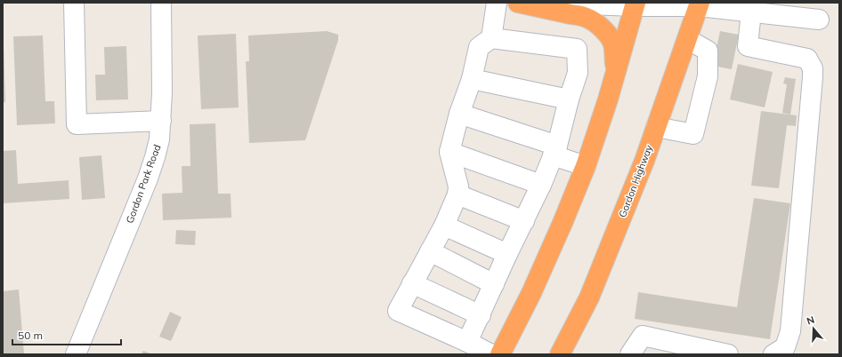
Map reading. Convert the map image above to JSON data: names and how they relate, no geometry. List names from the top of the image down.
{
  "streets": {
    "highway": ["Gordon Highway"],
    "street": ["Gordon Park Road"]
  },
  "scale_bar": "50 m",
  "north": "top"
}
